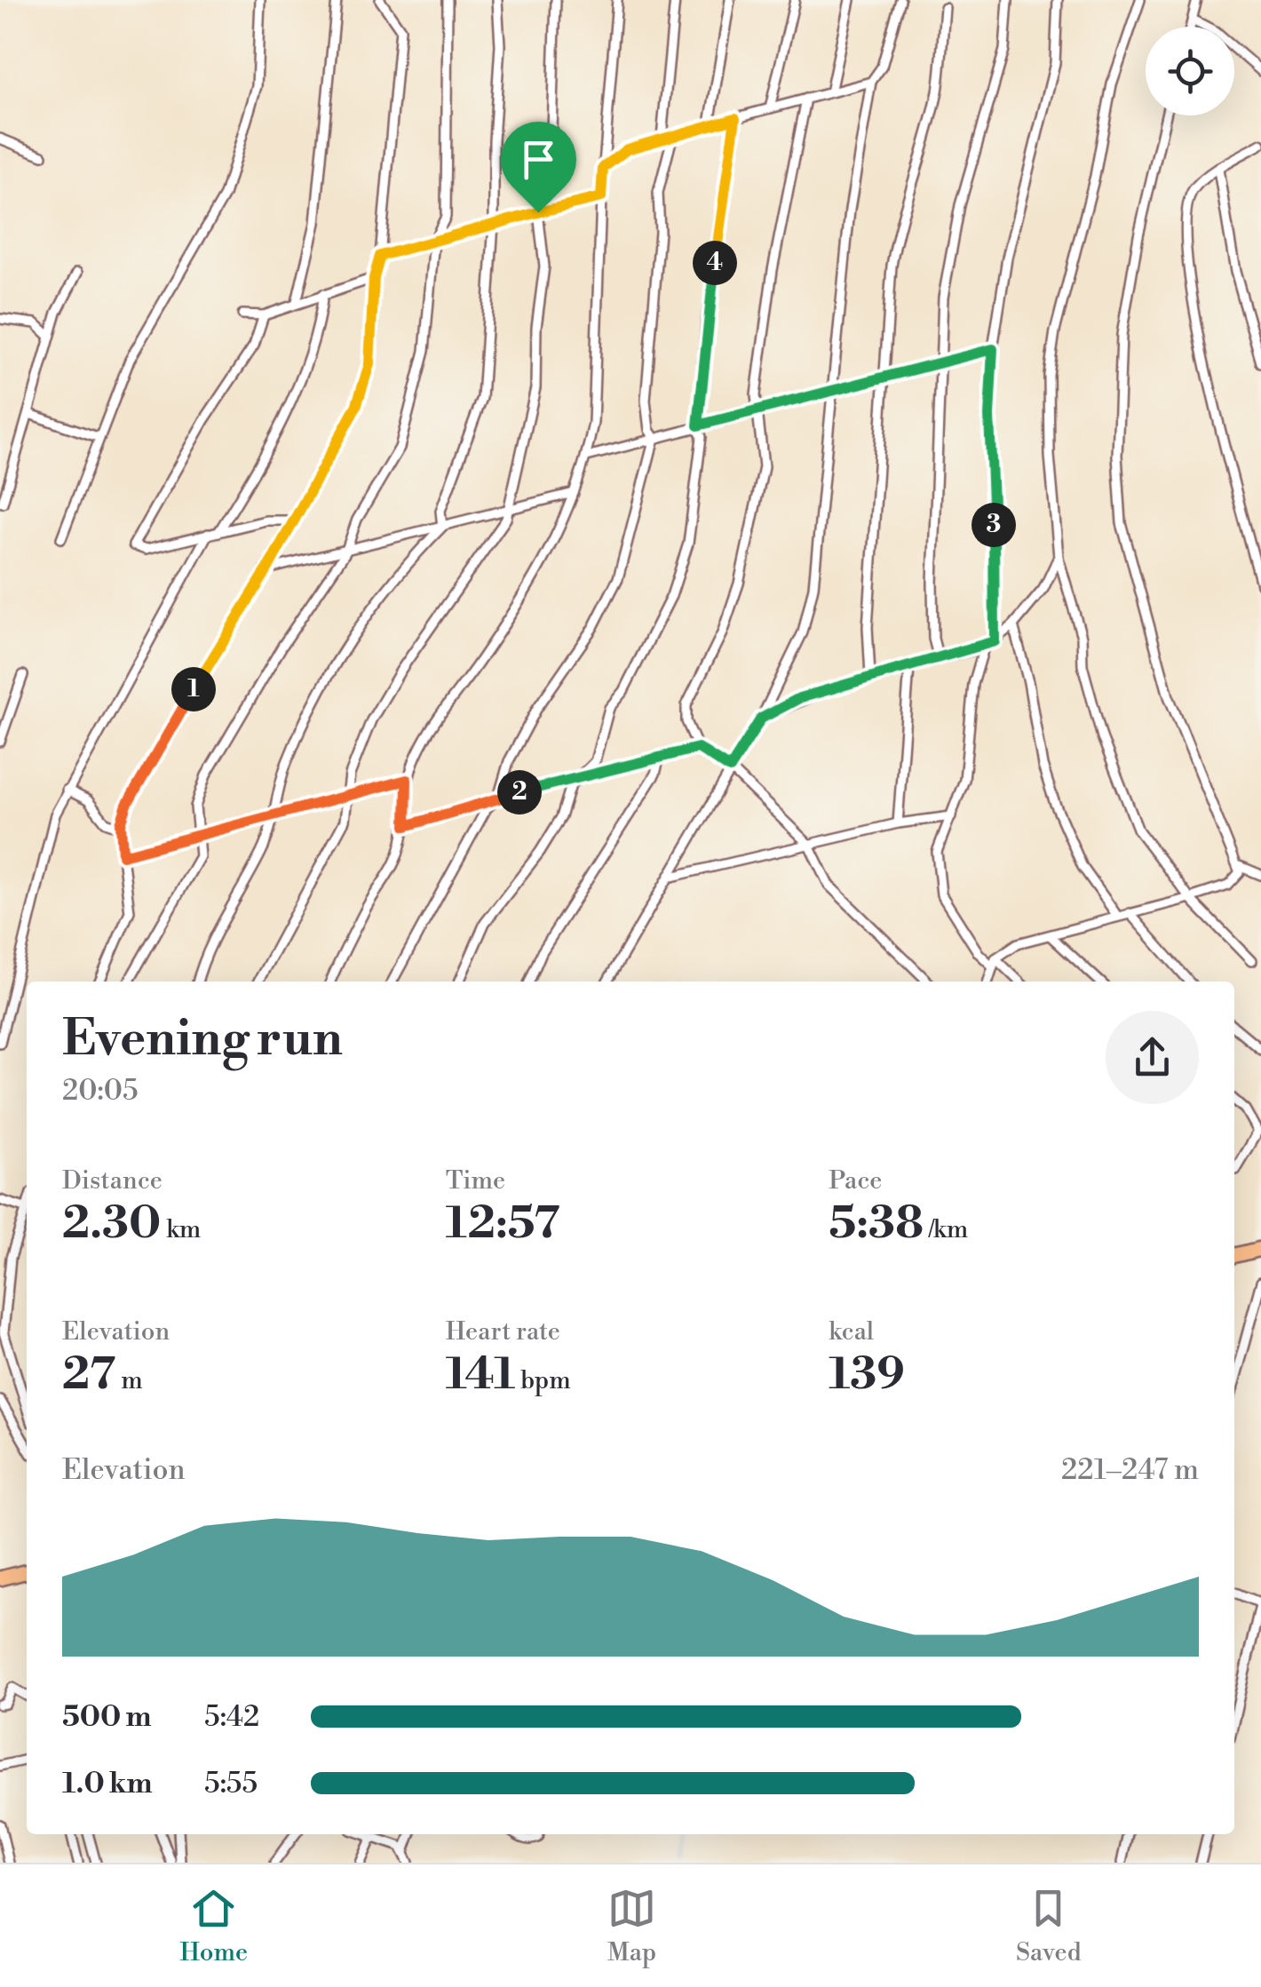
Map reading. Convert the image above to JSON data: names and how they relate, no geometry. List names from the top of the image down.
{
  "page": {
    "pins": [
      "4",
      "3",
      "1",
      "2"
    ],
    "heading": ["Evening run", "20:05"],
    "stats": [
      ["Distance", "2.30 km"],
      ["Time", "12:57"],
      ["Pace", "5:38 /km"],
      ["Elevation", "27 m"],
      ["Heart rate", "141 bpm"],
      ["kcal", "139"]
    ],
    "chart": ["Elevation", "221–247 m"],
    "list": [
      {
        "name": "500 m",
        "note": "5:42"
      },
      {
        "name": "1.0 km",
        "note": "5:55"
      }
    ],
    "tabs": ["Home", "Map", "Saved"]
  }
}
